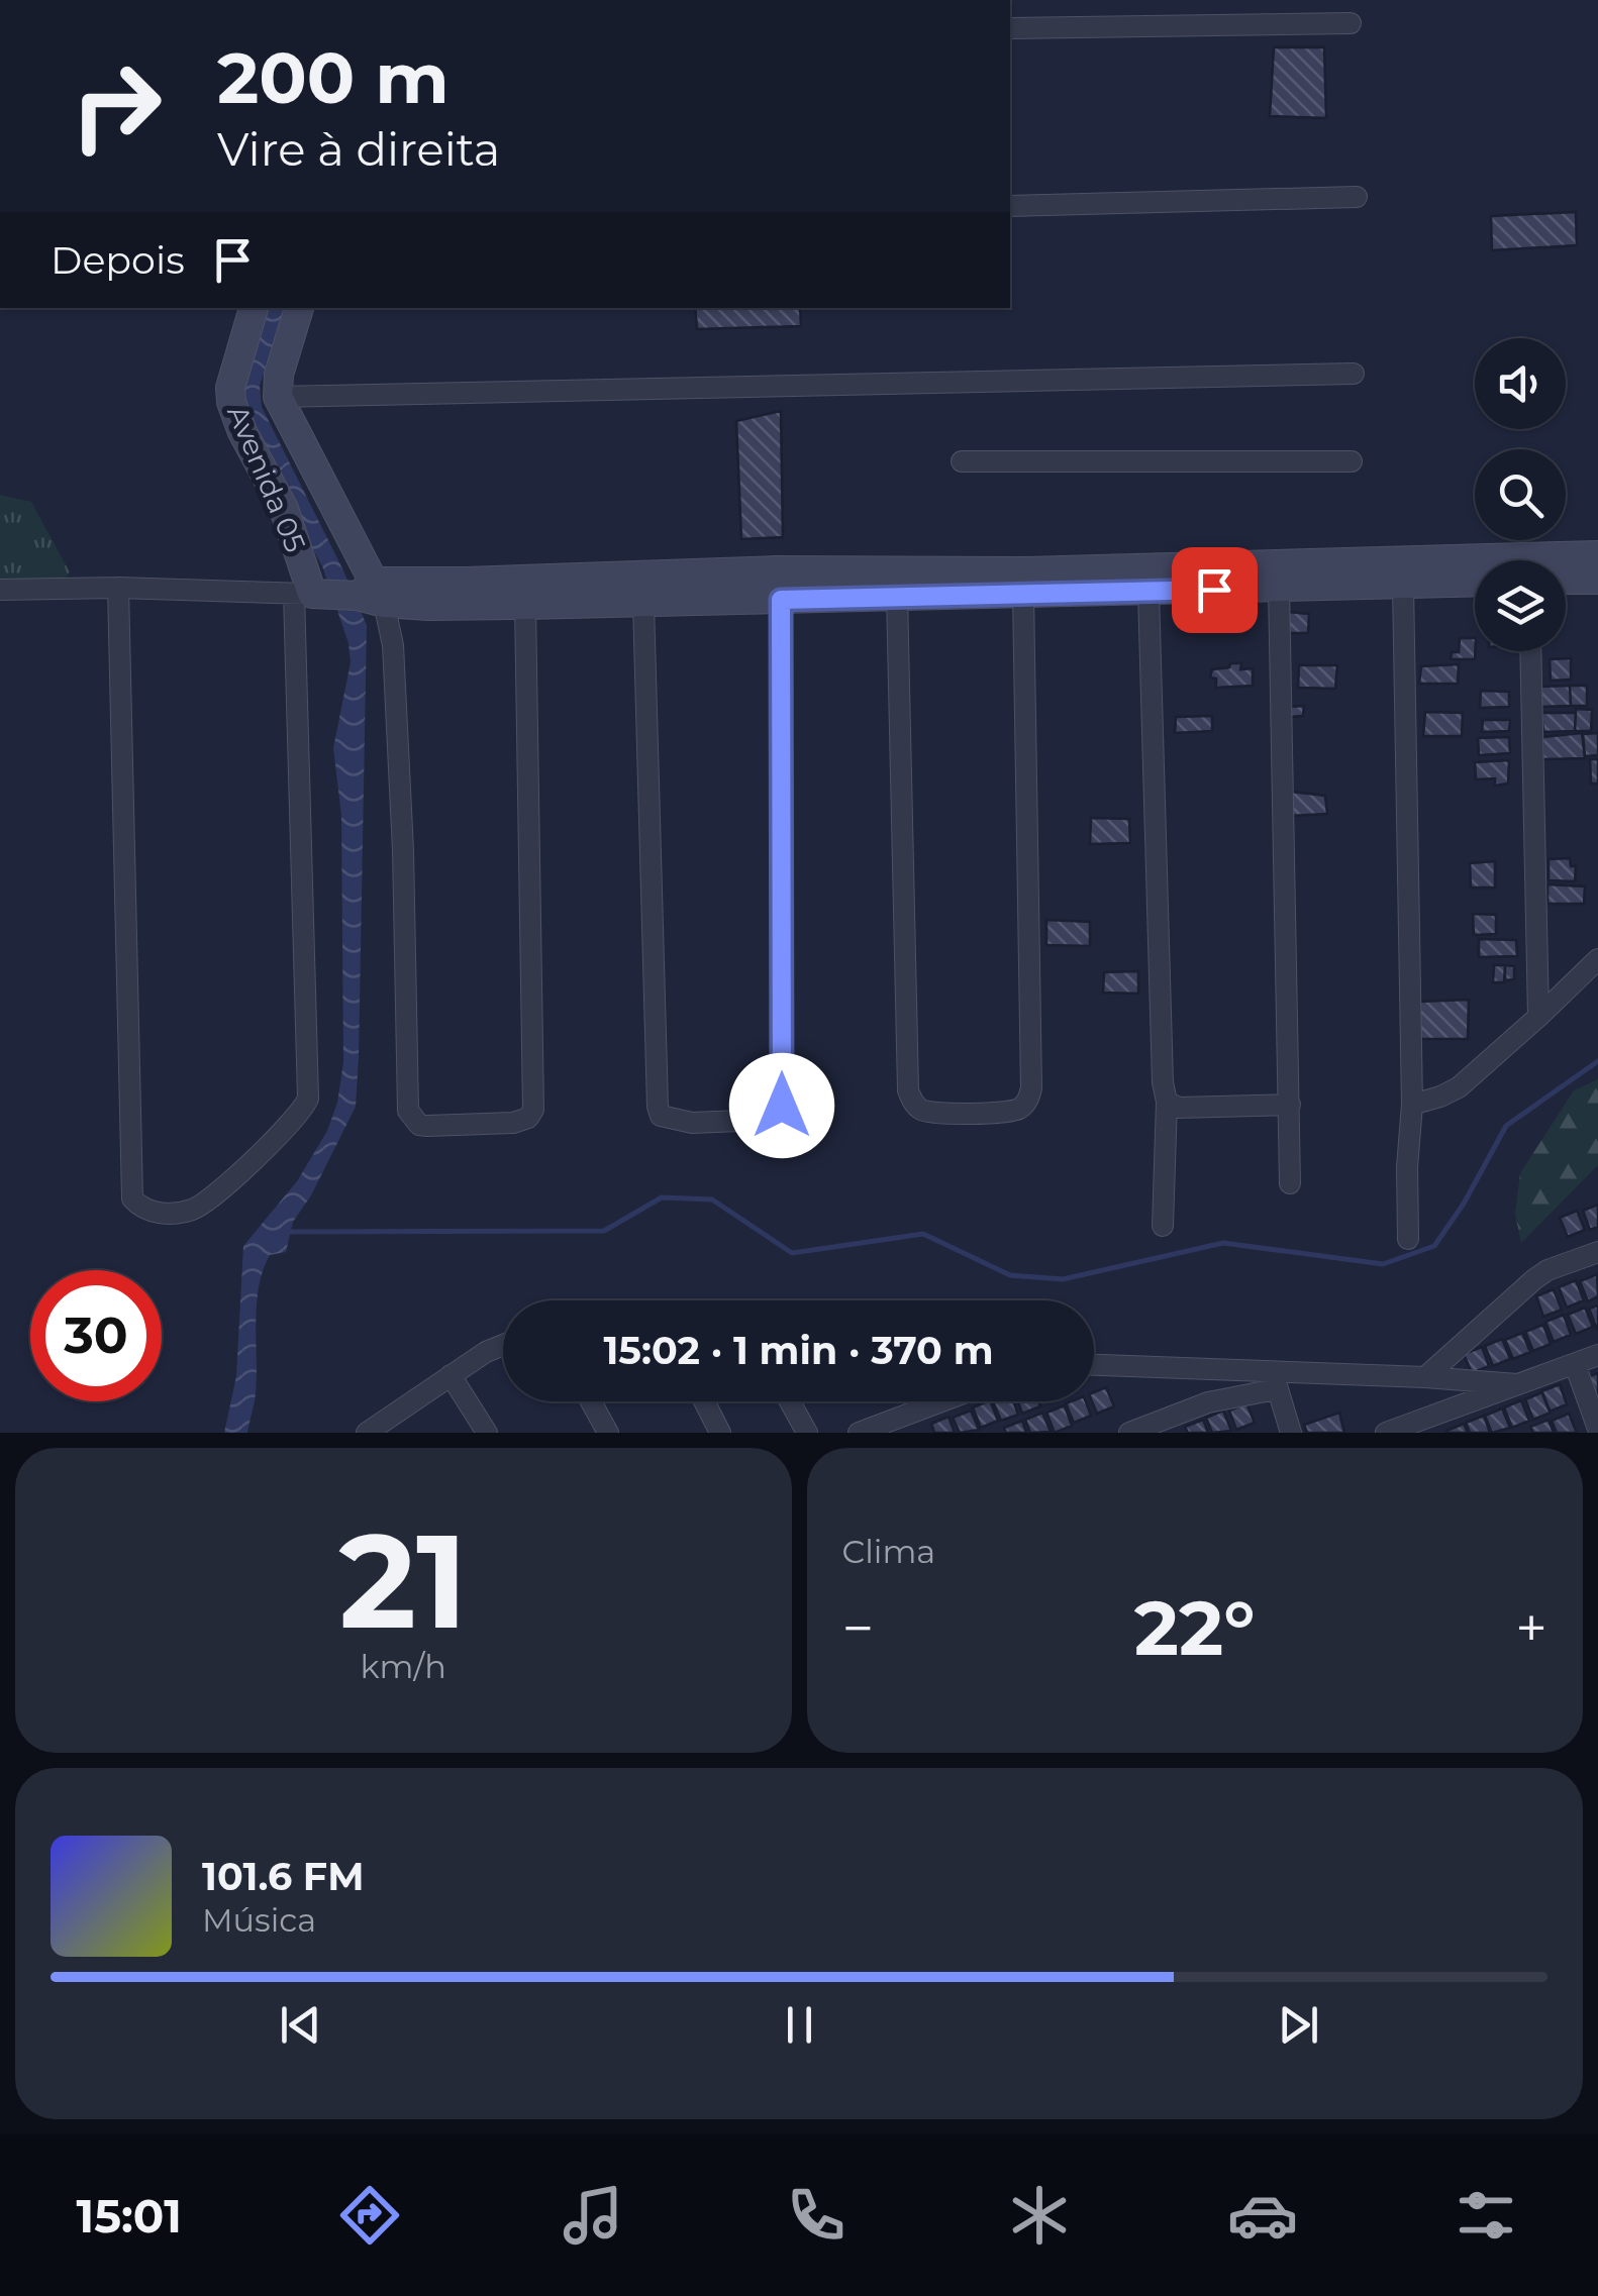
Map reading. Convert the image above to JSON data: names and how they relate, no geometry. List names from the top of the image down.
{
  "streets": {
    "main road": ["Avenida 05"]
  },
  "page": {
    "turn": ["200 m", "Vire à direita"],
    "then": "Depois",
    "limit": "30",
    "trip": "15:02 · 1 min · 370 m",
    "tile": [
      ["21", "km/h"],
      "Clima"
    ],
    "heat": ["−", "22°", "+"],
    "song": ["101.6 FM", "Música"],
    "tabs": "15:01"
  }
}
